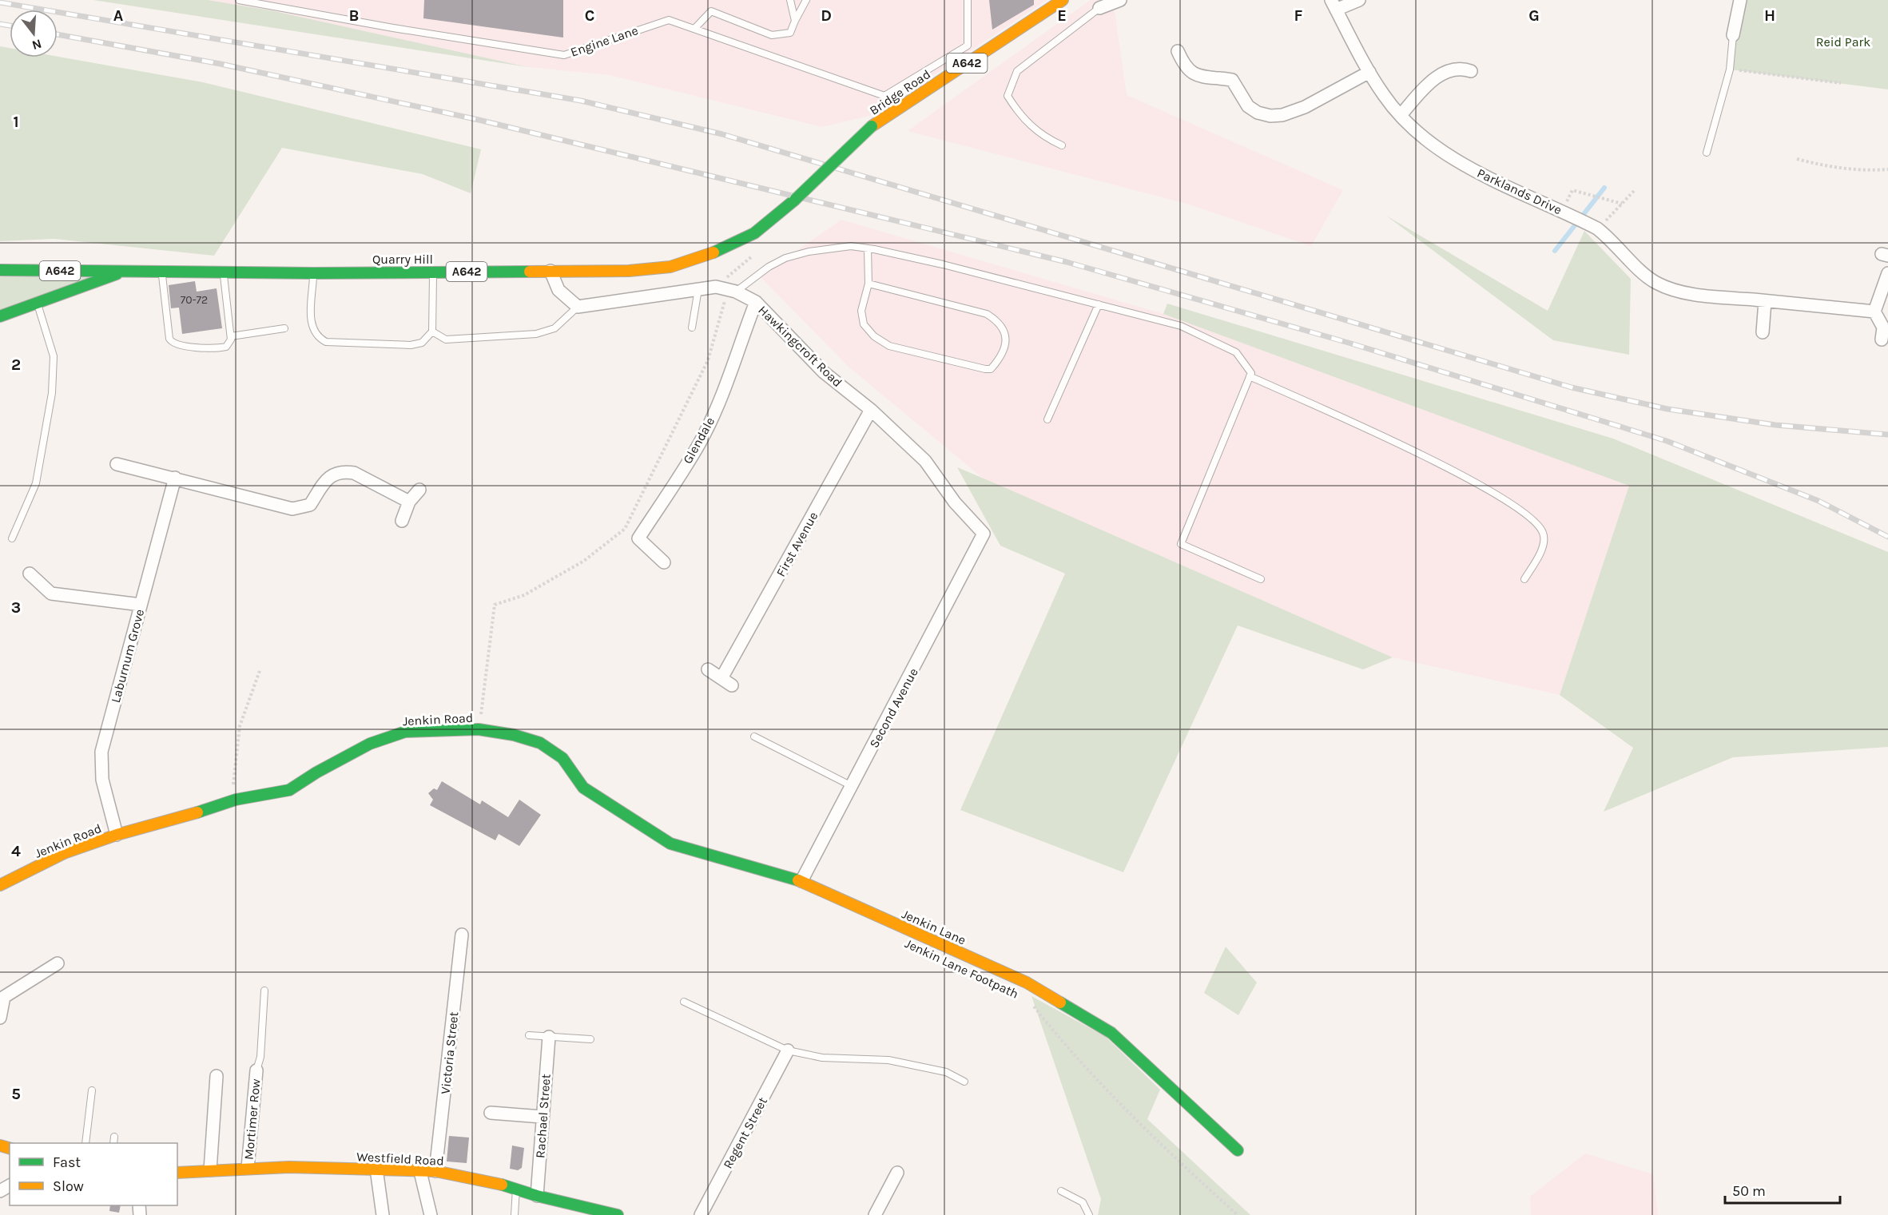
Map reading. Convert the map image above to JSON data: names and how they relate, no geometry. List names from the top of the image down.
{
  "streets": {
    "main road": [
      "A642",
      "Bridge Road",
      "Quarry Hill",
      "Jenkin Road",
      "Jenkin Lane",
      "Westfield Road"
    ],
    "street": [
      "Parklands Drive",
      "Hawkingcroft Road",
      "Glendale",
      "First Avenue",
      "Laburnum Grove",
      "Second Avenue",
      "Victoria Street",
      "Rachael Street",
      "Mortimer Row",
      "Regent Street"
    ],
    "lane": ["Engine Lane"],
    "path": ["Jenkin Lane Footpath"]
  },
  "crossings": [
    ["A642", "Quarry Hill"],
    ["Bridge Road", "Quarry Hill"],
    ["Hawkingcroft Road", "Glendale"],
    ["Hawkingcroft Road", "First Avenue"],
    ["Hawkingcroft Road", "Second Avenue"],
    ["Laburnum Grove", "Jenkin Road"],
    ["Second Avenue", "Jenkin Lane"],
    ["Jenkin Road", "Jenkin Lane"],
    ["Victoria Street", "Westfield Road"],
    ["Rachael Street", "Westfield Road"],
    ["Mortimer Row", "Westfield Road"]
  ],
  "parks": ["Reid Park"],
  "house_numbers": ["70-72"],
  "legend": ["Fast", "Slow"],
  "scale_bar": "50 m",
  "north": "bottom",
  "grid": {
    "columns": [
      "A",
      "B",
      "C",
      "D",
      "E",
      "F",
      "G",
      "H"
    ],
    "rows": [
      "1",
      "2",
      "3",
      "4",
      "5"
    ]
  }
}
